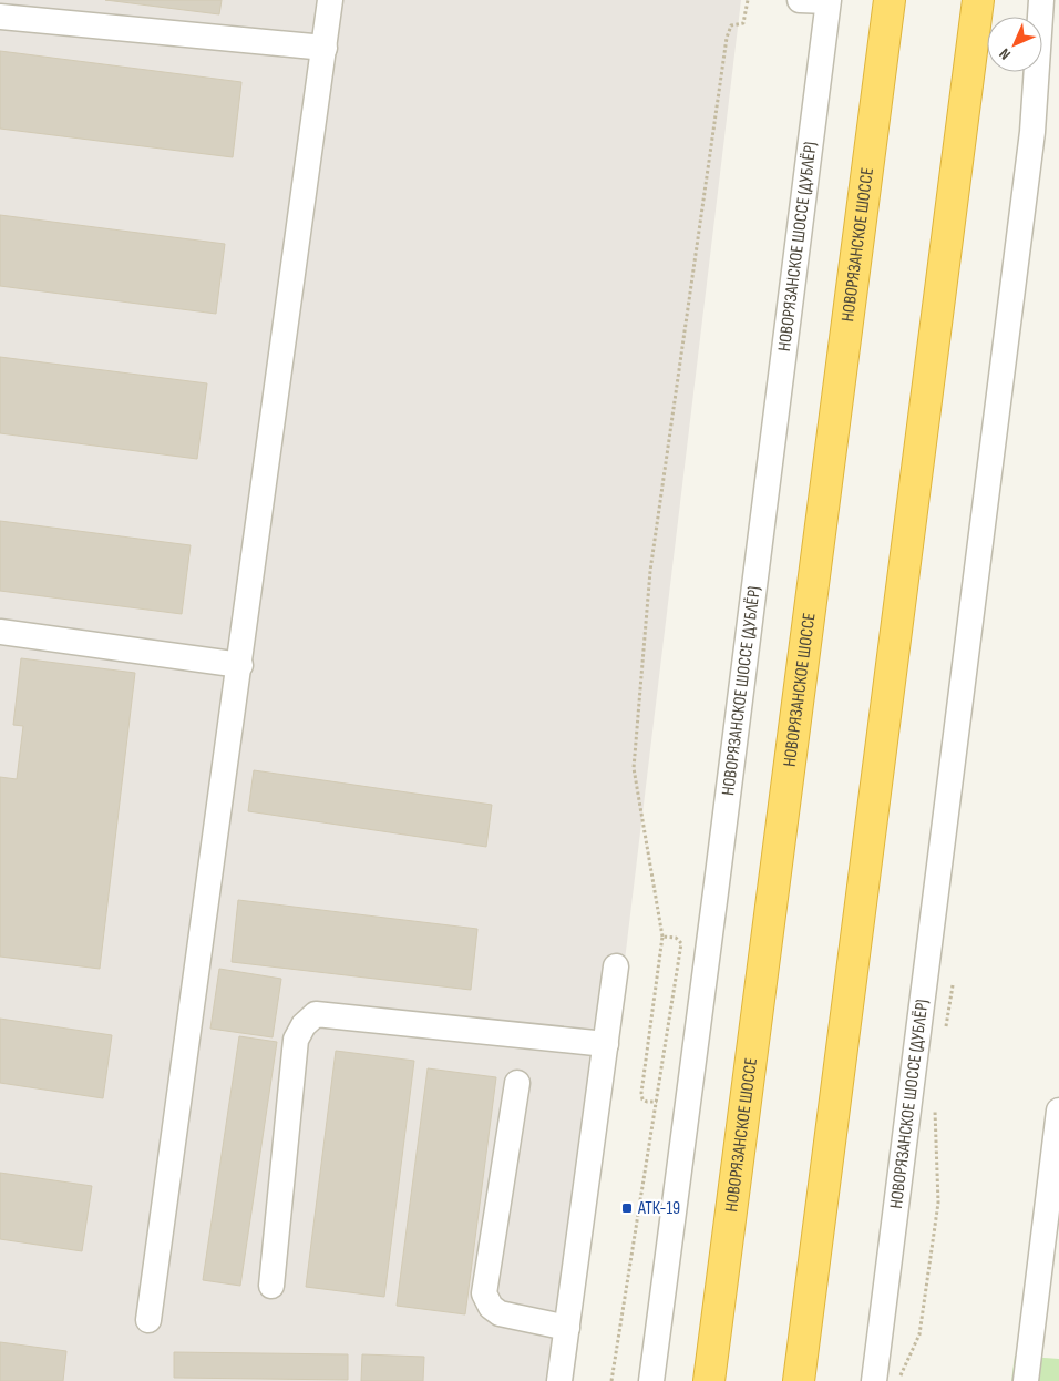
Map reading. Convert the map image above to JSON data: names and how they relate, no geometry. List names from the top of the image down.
{
  "streets": {
    "highway": ["НОВОРЯЗАНСКОЕ ШОССЕ"],
    "street": ["НОВОРЯЗАНСКОЕ ШОССЕ (ДУБЛЁР)"]
  },
  "places": {
    "transit": ["АТК-19"]
  },
  "north": "bottom left"
}
